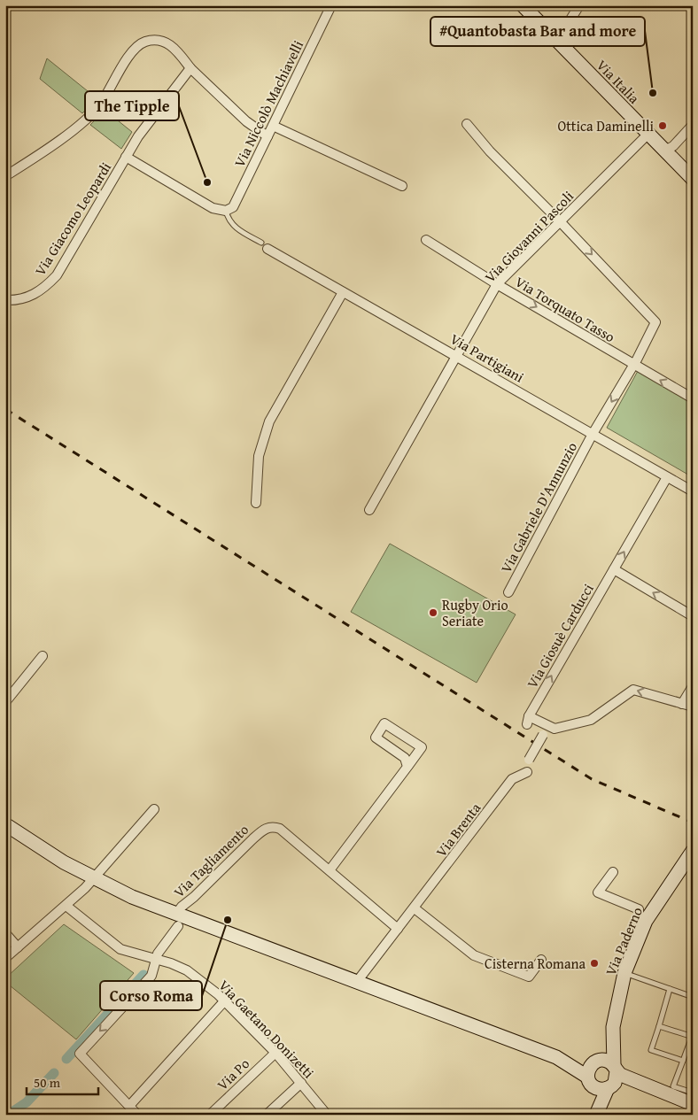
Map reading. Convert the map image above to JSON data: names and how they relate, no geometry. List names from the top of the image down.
{
  "streets": {
    "street": [
      "Via Italia",
      "Via Niccolò Machiavelli",
      "Via Giacomo Leopardi",
      "Via Giovanni Pascoli",
      "Via Torquato Tasso",
      "Via Partigiani",
      "Via Gabriele D'Annunzio",
      "Via Giosuè Carducci",
      "Via Brenta",
      "Via Tagliamento",
      "Via Paderno",
      "Via Gaetano Donizetti",
      "Via Po"
    ]
  },
  "crossings": [
    ["Via Italia", "Via Giovanni Pascoli"],
    ["Via Niccolò Machiavelli", "Via Giacomo Leopardi"],
    ["Via Giovanni Pascoli", "Via Torquato Tasso"],
    ["Via Giovanni Pascoli", "Via Partigiani"],
    ["Via Giovanni Pascoli", "Via Gabriele D'Annunzio"],
    ["Via Torquato Tasso", "Via Gabriele D'Annunzio"],
    ["Via Partigiani", "Via Gabriele D'Annunzio"],
    ["Via Partigiani", "Via Giosuè Carducci"],
    ["Via Brenta", "Via Tagliamento"],
    ["Via Gaetano Donizetti", "Via Po"]
  ],
  "one_way": ["Via Gabriele D'Annunzio"],
  "places": [
    "#Quantobasta Bar and more",
    "Ottica Daminelli",
    "The Tipple",
    "Rugby Orio Seriate",
    "Corso Roma",
    "Cisterna Romana"
  ],
  "scale_bar": "50 m"
}
